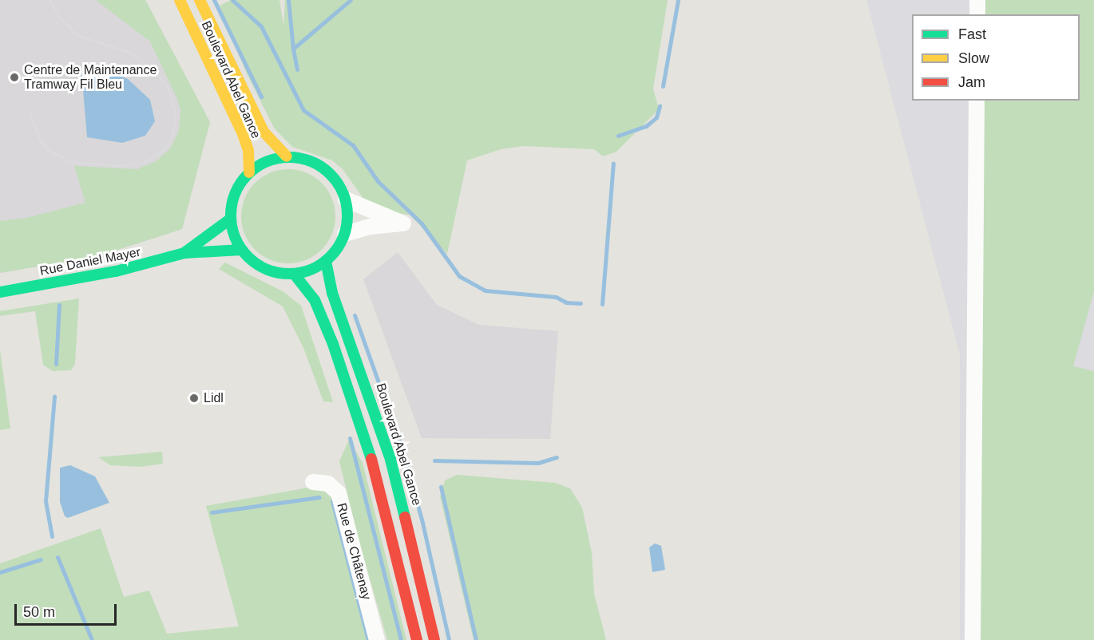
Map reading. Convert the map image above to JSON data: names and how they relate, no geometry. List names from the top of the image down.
{
  "streets": {
    "main road": ["Boulevard Abel Gance", "Rue Daniel Mayer"],
    "street": ["Rue de Châtenay"]
  },
  "crossings": [
    ["Boulevard Abel Gance", "Rue Daniel Mayer"]
  ],
  "places": ["Centre de Maintenance Tramway Fil Bleu", "Lidl"],
  "legend": ["Fast", "Slow", "Jam"],
  "scale_bar": "50 m"
}
